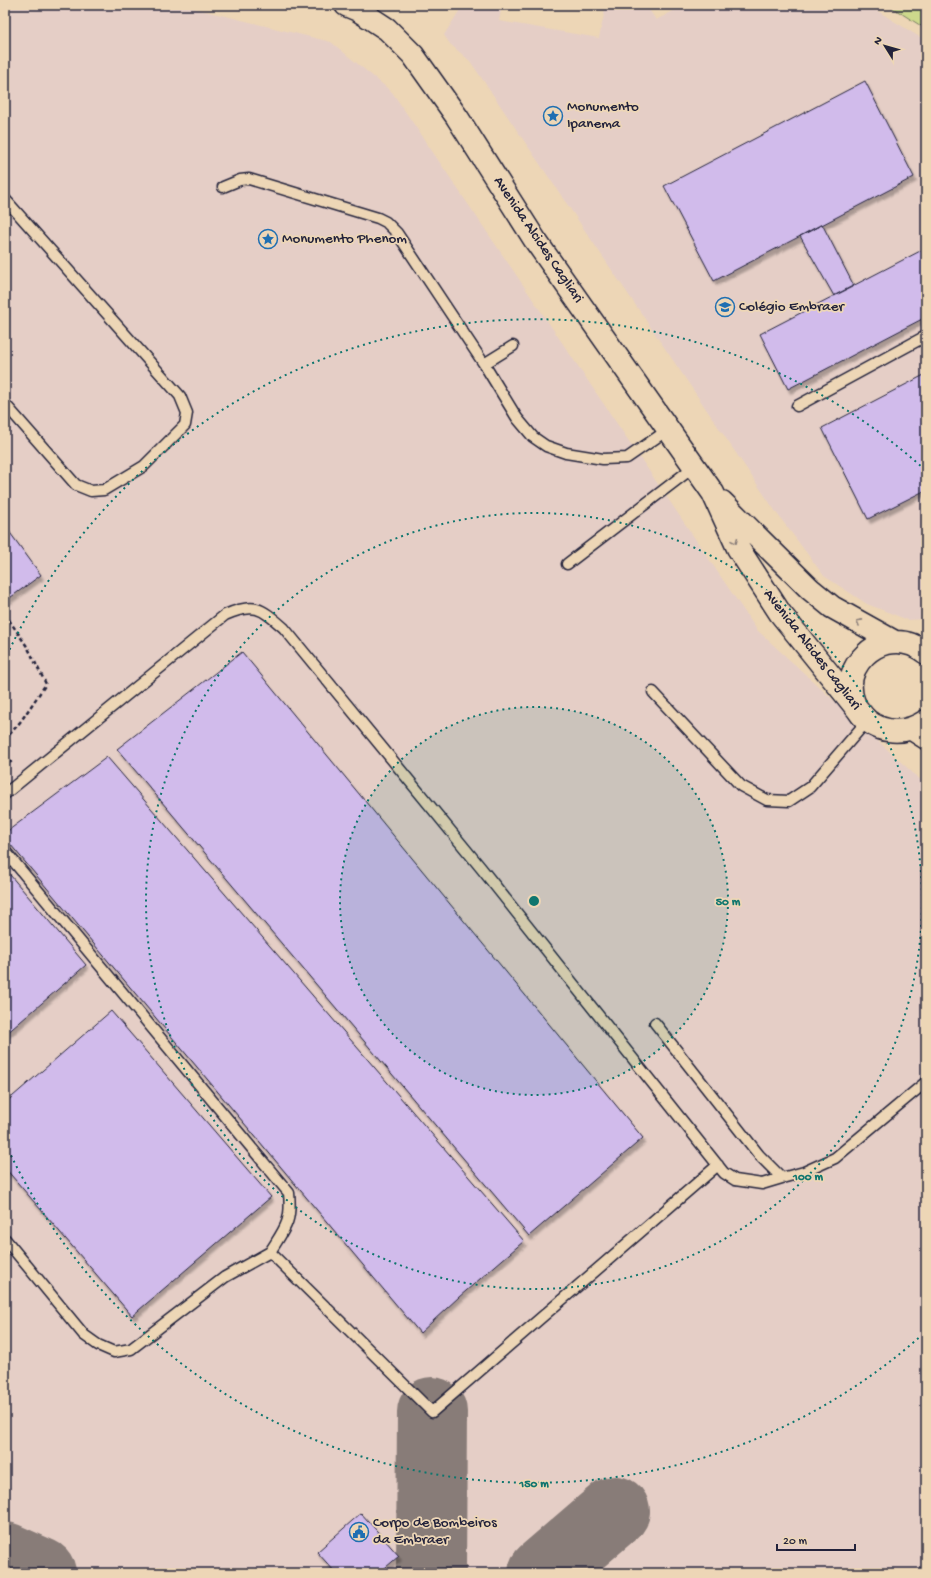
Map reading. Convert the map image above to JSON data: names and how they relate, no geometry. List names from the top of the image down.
{
  "streets": {
    "main road": ["Avenida Alcides Cagliari"]
  },
  "places": {
    "place": ["Monumento Ipanema", "Monumento Phenom"],
    "school or university": ["Colégio Embraer"],
    "public building": ["Corpo de Bombeiros da Embraer"]
  },
  "scale_bar": "20 m",
  "north": "top left",
  "rings": ["50 m", "100 m", "150 m"]
}
